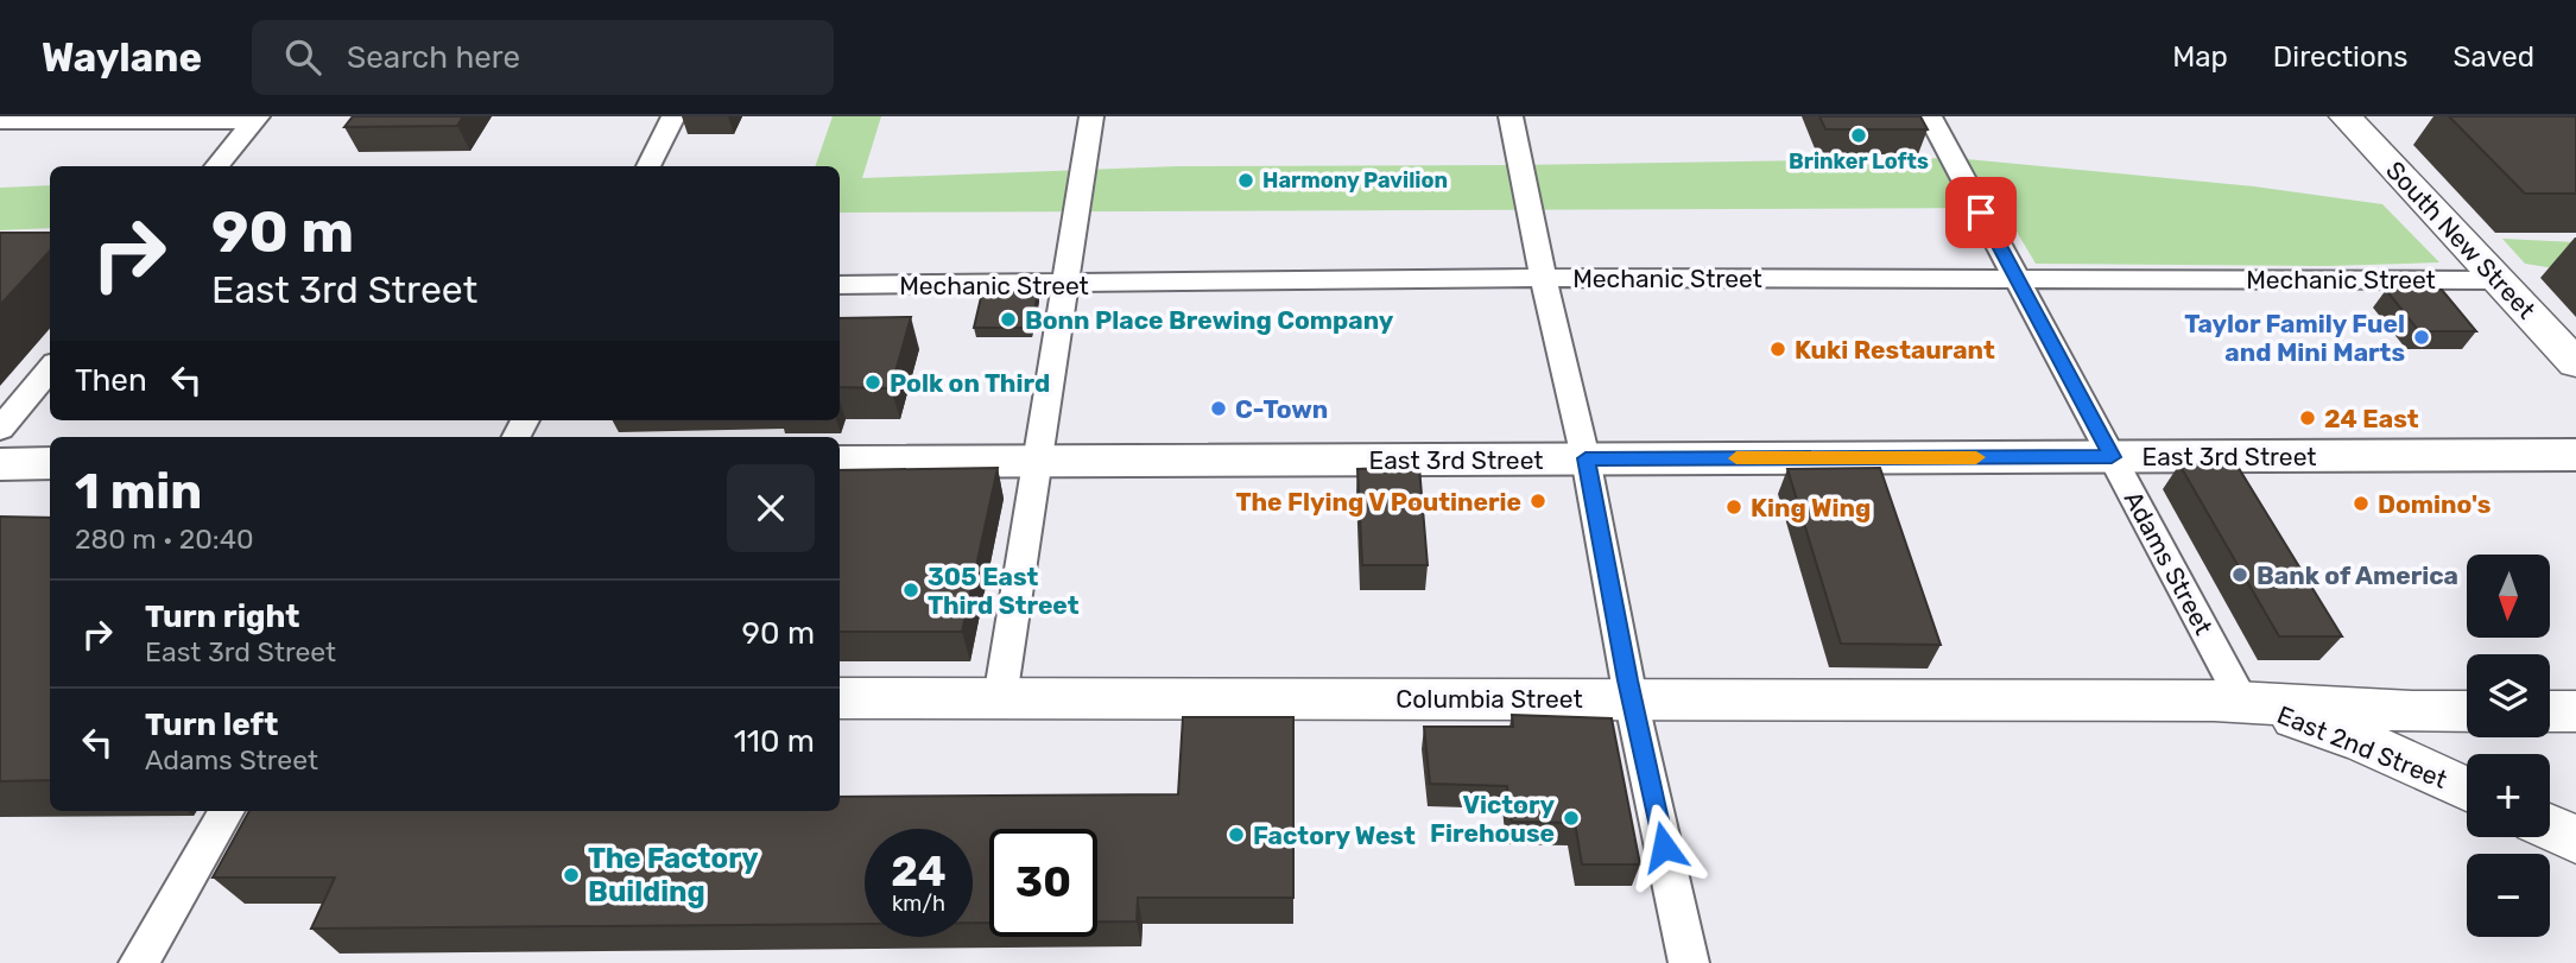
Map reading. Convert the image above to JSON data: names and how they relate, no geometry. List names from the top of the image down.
{
  "streets": {
    "highway": ["East 3rd Street"],
    "street": [
      "South New Street",
      "Mechanic Street",
      "Adams Street",
      "Columbia Street",
      "East 2nd Street"
    ]
  },
  "crossings": [
    ["South New Street", "Mechanic Street"],
    ["Mechanic Street", "Adams Street"],
    ["East 3rd Street", "Adams Street"],
    ["Adams Street", "Columbia Street"],
    ["Adams Street", "East 2nd Street"],
    ["Columbia Street", "East 2nd Street"]
  ],
  "places": [
    "Brinker Lofts",
    "Harmony Pavilion",
    "Bonn Place Brewing Company",
    "Taylor Family Fuel and Mini Marts",
    "Kuki Restaurant",
    "Polk on Third",
    "C-Town",
    "24 East",
    "The Flying V Poutinerie",
    "Domino's",
    "King Wing",
    "Bank of America",
    "305 East Third Street",
    "Victory Firehouse",
    "Factory West",
    "The Factory Building"
  ],
  "north": "bottom",
  "page": {
    "header": "Waylane",
    "search": "Search here",
    "nav": ["Map", "Directions", "Saved"],
    "turn": ["90 m", "East 3rd Street"],
    "then": "Then",
    "heading": ["1 min", "280 m · 20:40"],
    "map_buttons": ["+", "−"],
    "list": [
      {
        "name": "Turn right",
        "note": "East 3rd Street",
        "value": "90 m"
      },
      {
        "name": "Turn left",
        "note": "Adams Street",
        "value": "110 m"
      }
    ],
    "speed": "24 km/h",
    "limit": "30"
  }
}
